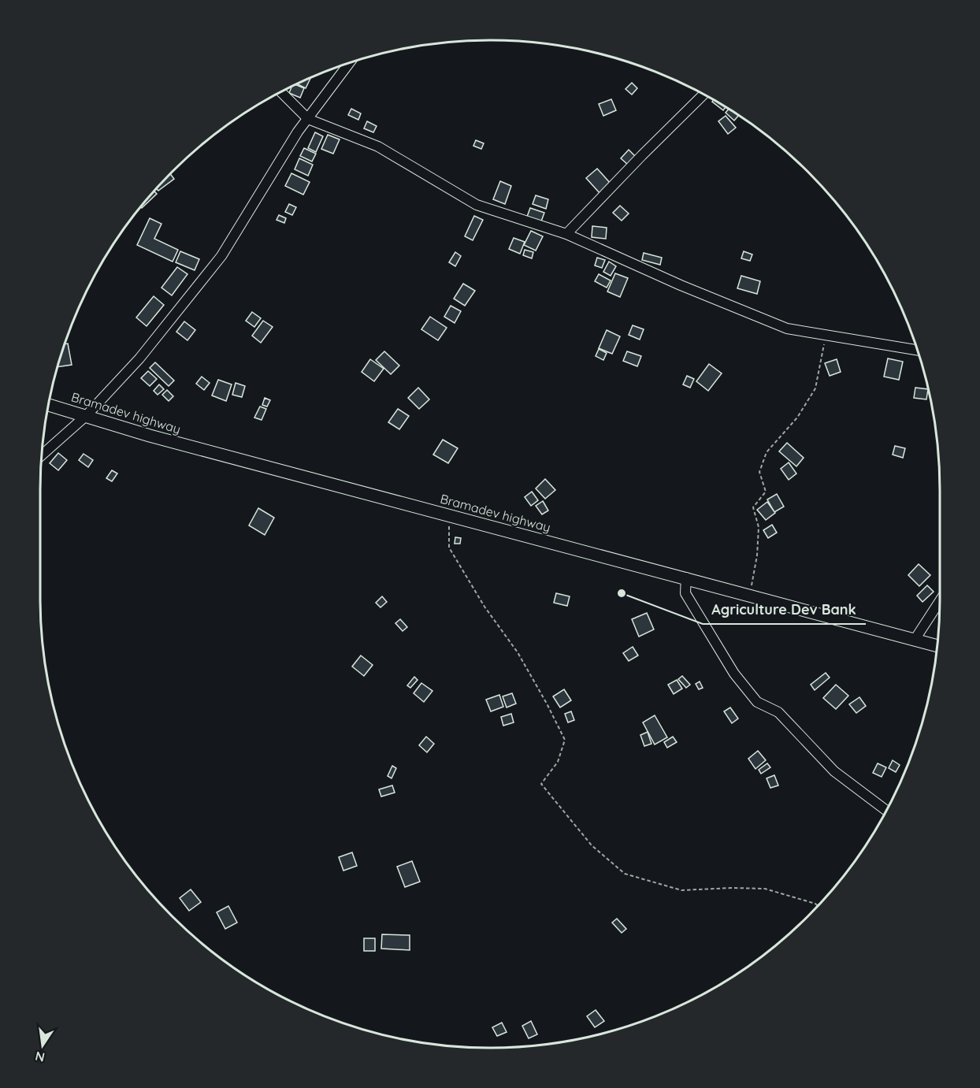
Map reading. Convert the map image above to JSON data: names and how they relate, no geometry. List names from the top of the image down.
{
  "streets": {
    "street": ["Bramadev highway"]
  },
  "places": ["Agriculture Dev Bank"],
  "north": "bottom"
}
